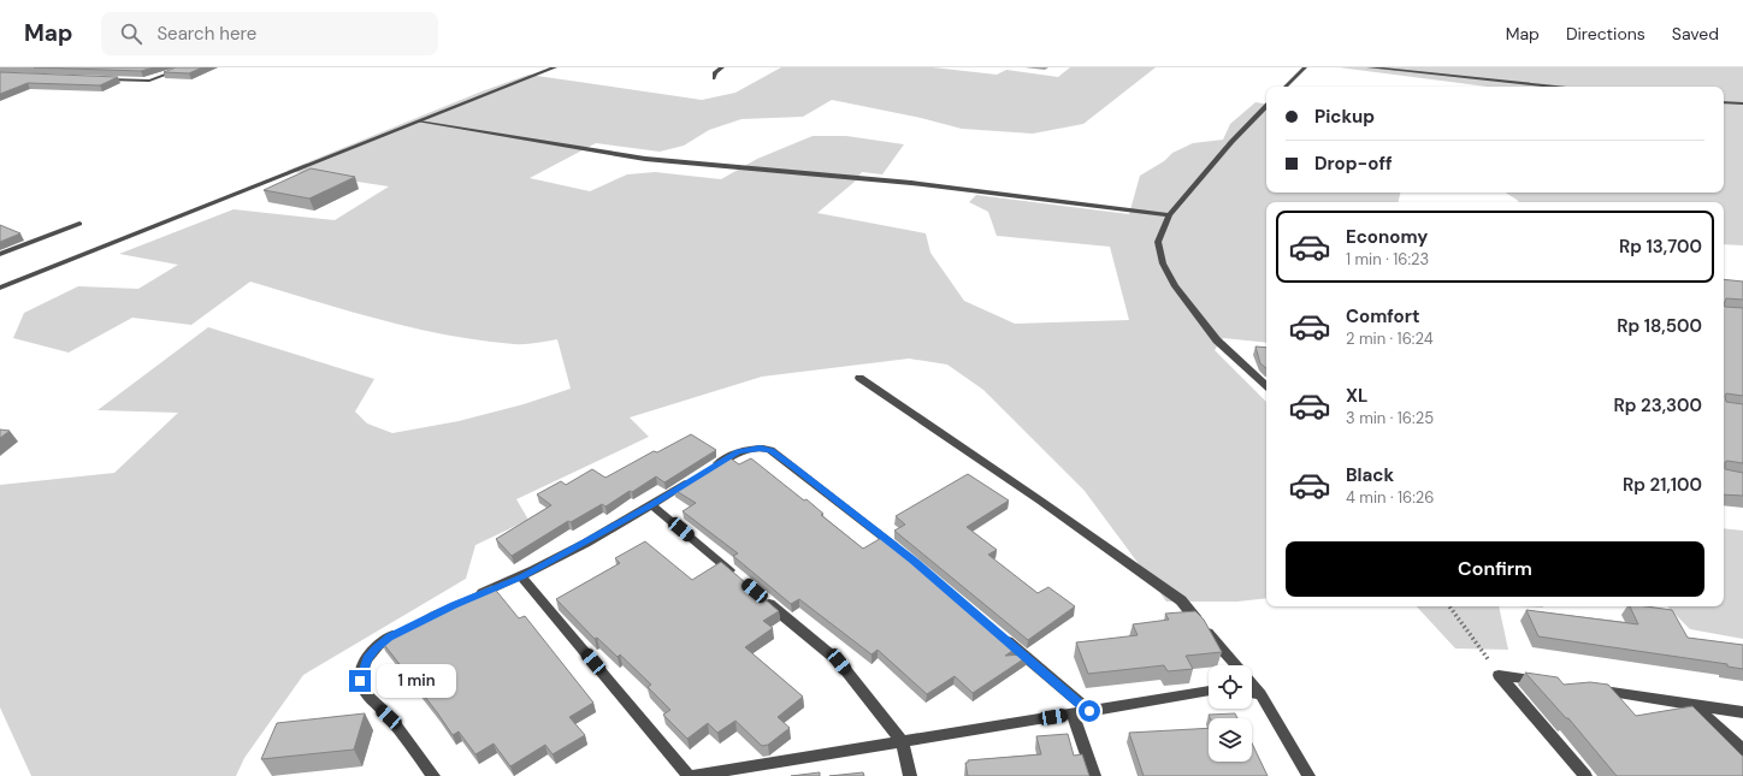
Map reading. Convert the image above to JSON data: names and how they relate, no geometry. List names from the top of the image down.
{
  "page": {
    "header": "Map",
    "search": "Search here",
    "nav": ["Map", "Directions", "Saved"],
    "banner": ["Pickup", "Drop-off"],
    "list": [
      {
        "name": "Economy",
        "note": "1 min · 16:23",
        "value": "Rp 13,700"
      },
      {
        "name": "Comfort",
        "note": "2 min · 16:24",
        "value": "Rp 18,500"
      },
      {
        "name": "XL",
        "note": "3 min · 16:25",
        "value": "Rp 23,300"
      },
      {
        "name": "Black",
        "note": "4 min · 16:26",
        "value": "Rp 21,100"
      }
    ],
    "buttons": "Confirm",
    "bubble": "1 min"
  }
}
